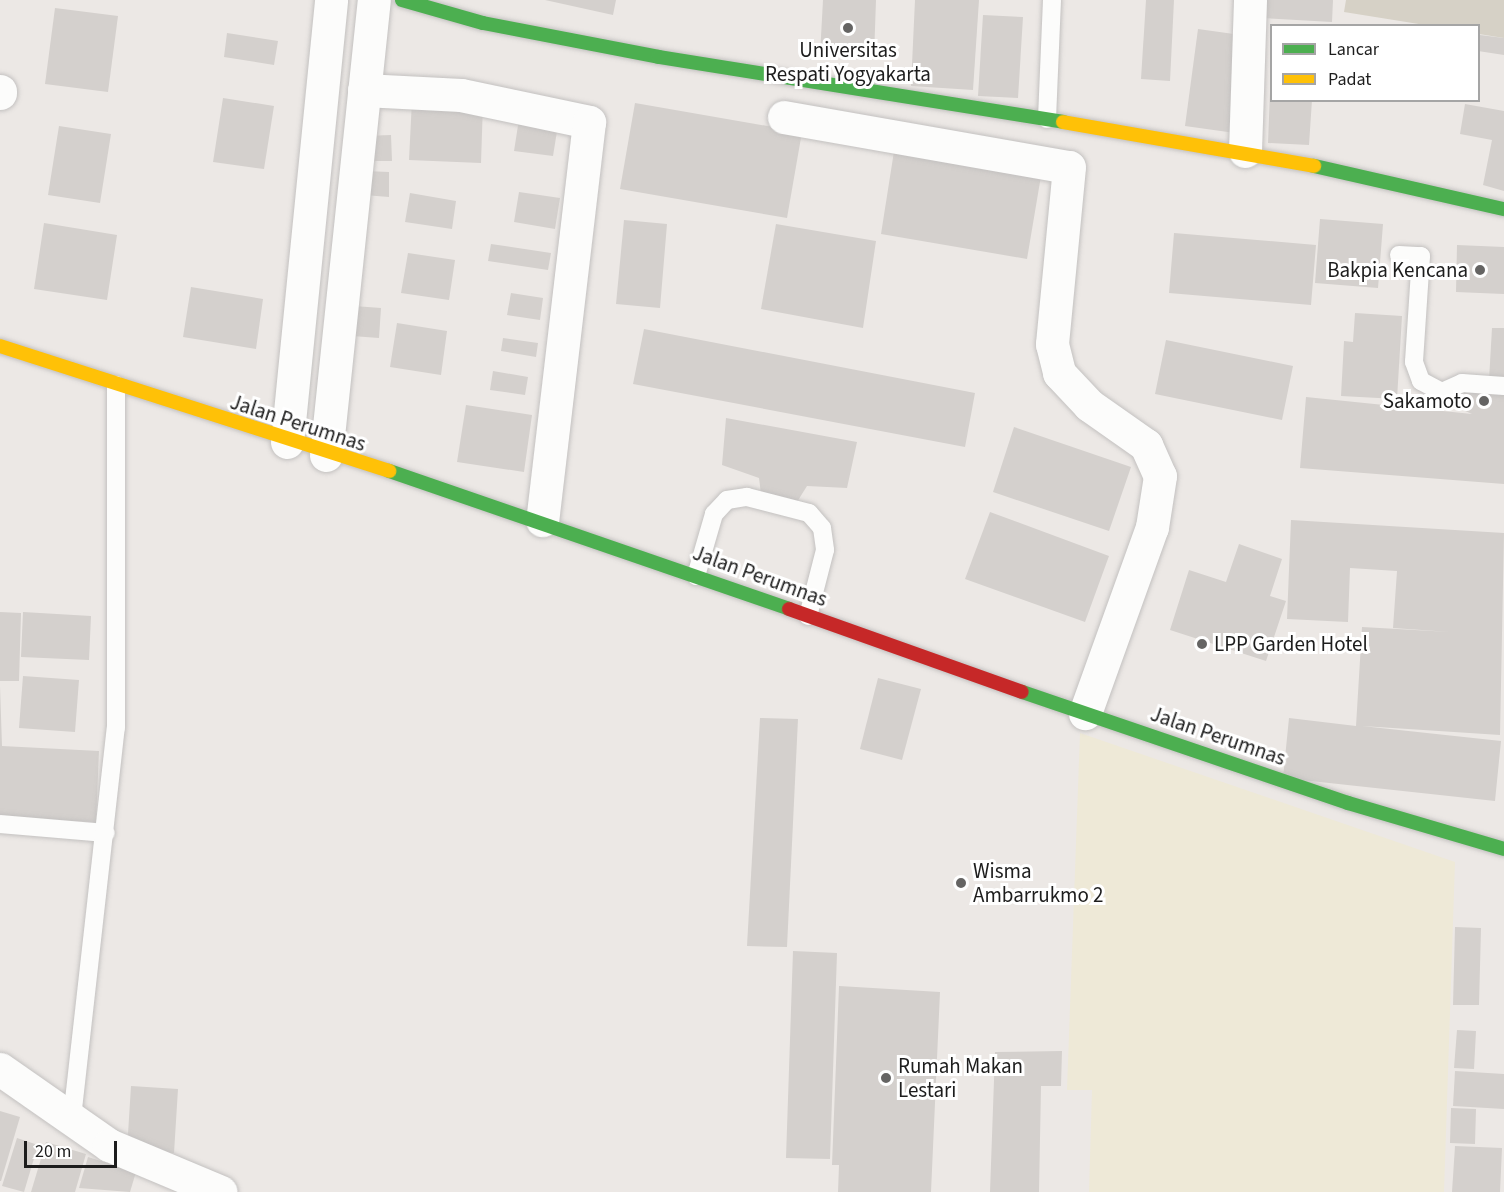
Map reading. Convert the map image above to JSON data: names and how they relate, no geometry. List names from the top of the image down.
{
  "streets": {
    "street": ["Jalan Perumnas"]
  },
  "places": [
    "Universitas Respati Yogyakarta",
    "Bakpia Kencana",
    "Sakamoto",
    "LPP Garden Hotel",
    "Wisma Ambarrukmo 2",
    "Rumah Makan Lestari"
  ],
  "legend": ["Lancar", "Padat"],
  "scale_bar": "20 m"
}
